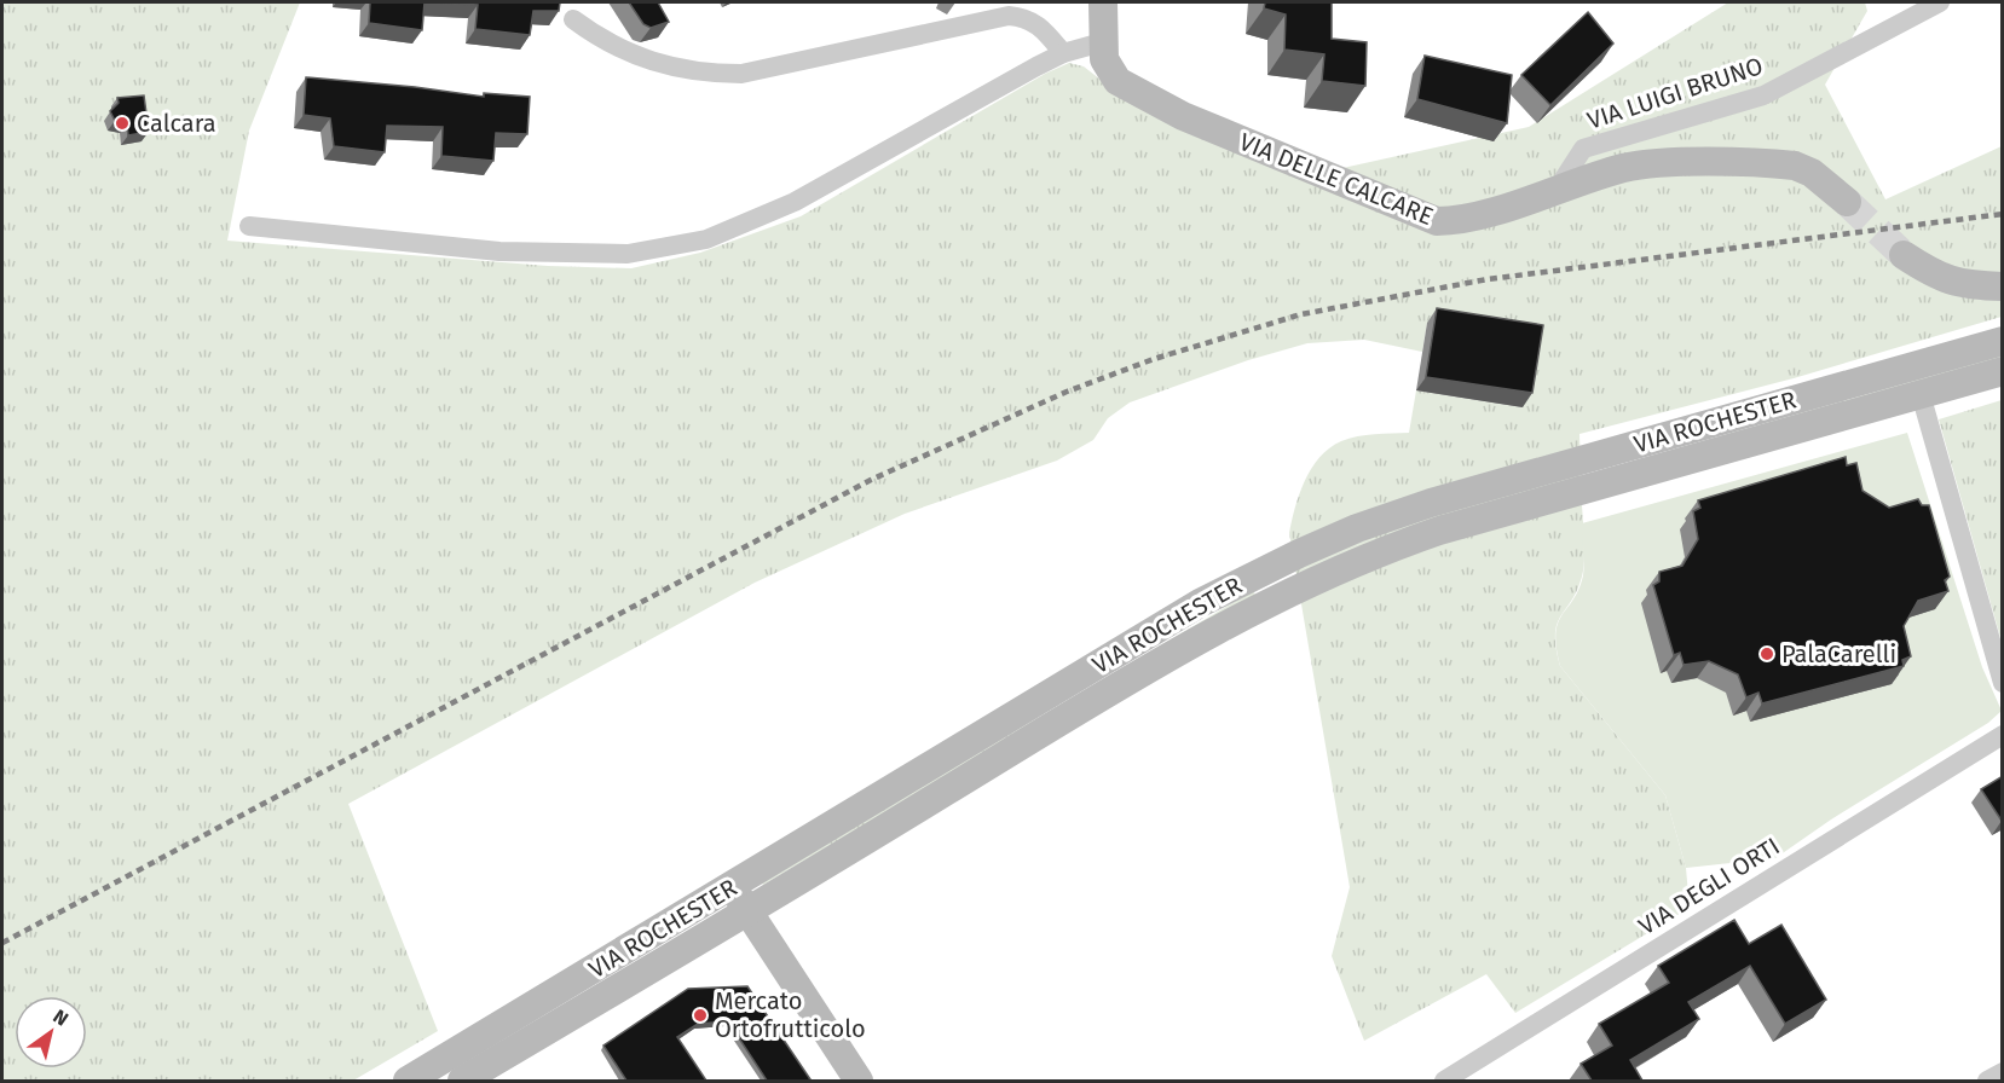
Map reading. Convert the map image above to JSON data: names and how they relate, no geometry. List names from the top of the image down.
{
  "streets": {
    "main road": ["VIA DELLE CALCARE", "VIA ROCHESTER"],
    "street": ["VIA LUIGI BRUNO", "VIA DEGLI ORTI"]
  },
  "crossings": [
    ["VIA LUIGI BRUNO", "VIA DELLE CALCARE"]
  ],
  "places": ["Calcara", "PalaCarelli", "Mercato Ortofrutticolo"],
  "north": "top right"
}
